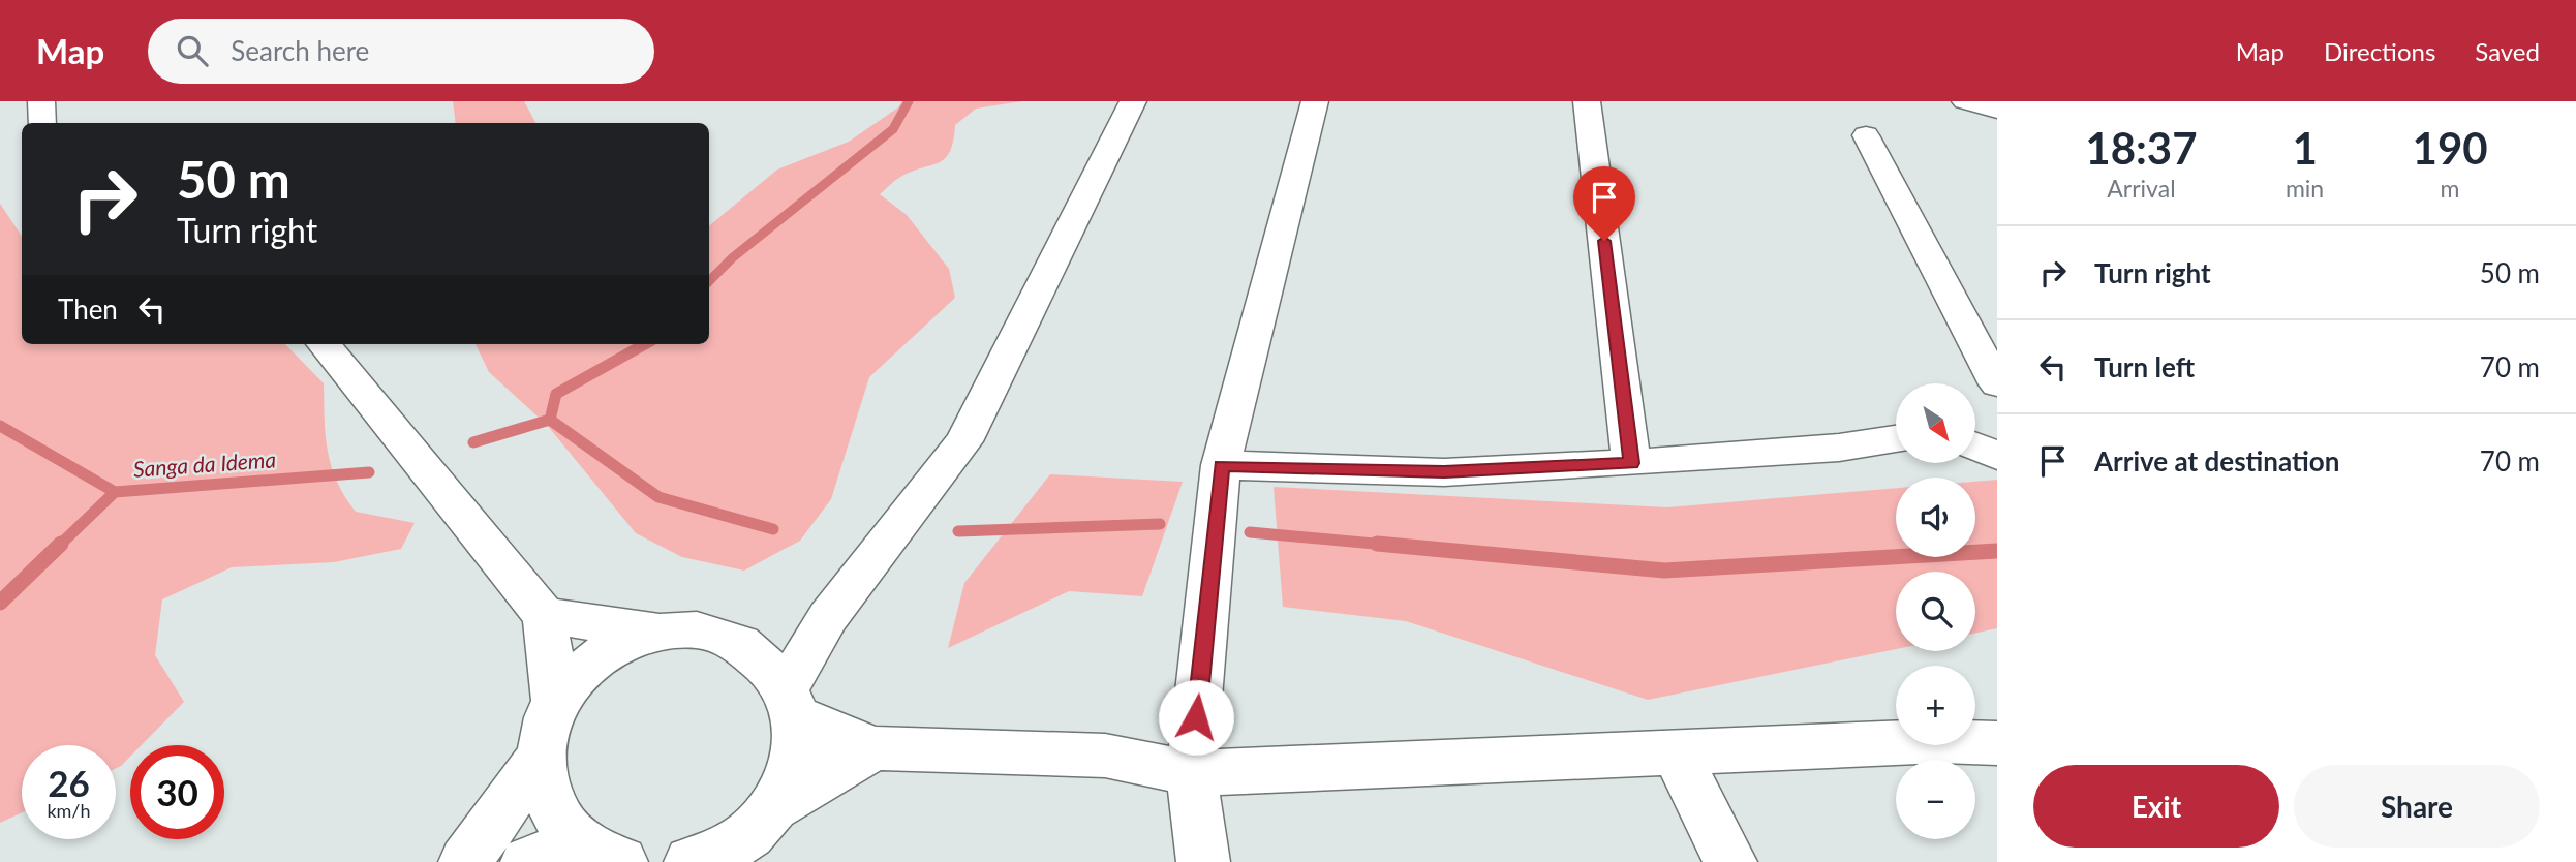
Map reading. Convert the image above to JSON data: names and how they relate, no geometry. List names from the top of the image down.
{
  "water": ["Sanga da Idema"],
  "north": "bottom right",
  "page": {
    "header": "Map",
    "search": "Search here",
    "nav": ["Map", "Directions", "Saved"],
    "eta": [
      "18:37",
      "Arrival",
      "1",
      "min",
      "190",
      "m"
    ],
    "turn": ["50 m", "Turn right"],
    "list": [
      {
        "name": "Turn right",
        "value": "50 m"
      },
      {
        "name": "Turn left",
        "value": "70 m"
      },
      {
        "name": "Arrive at destination",
        "value": "70 m"
      }
    ],
    "then": "Then",
    "map_buttons": ["+", "−"],
    "speed": "26 km/h",
    "limit": "30",
    "buttons": ["Exit", "Share"]
  }
}
